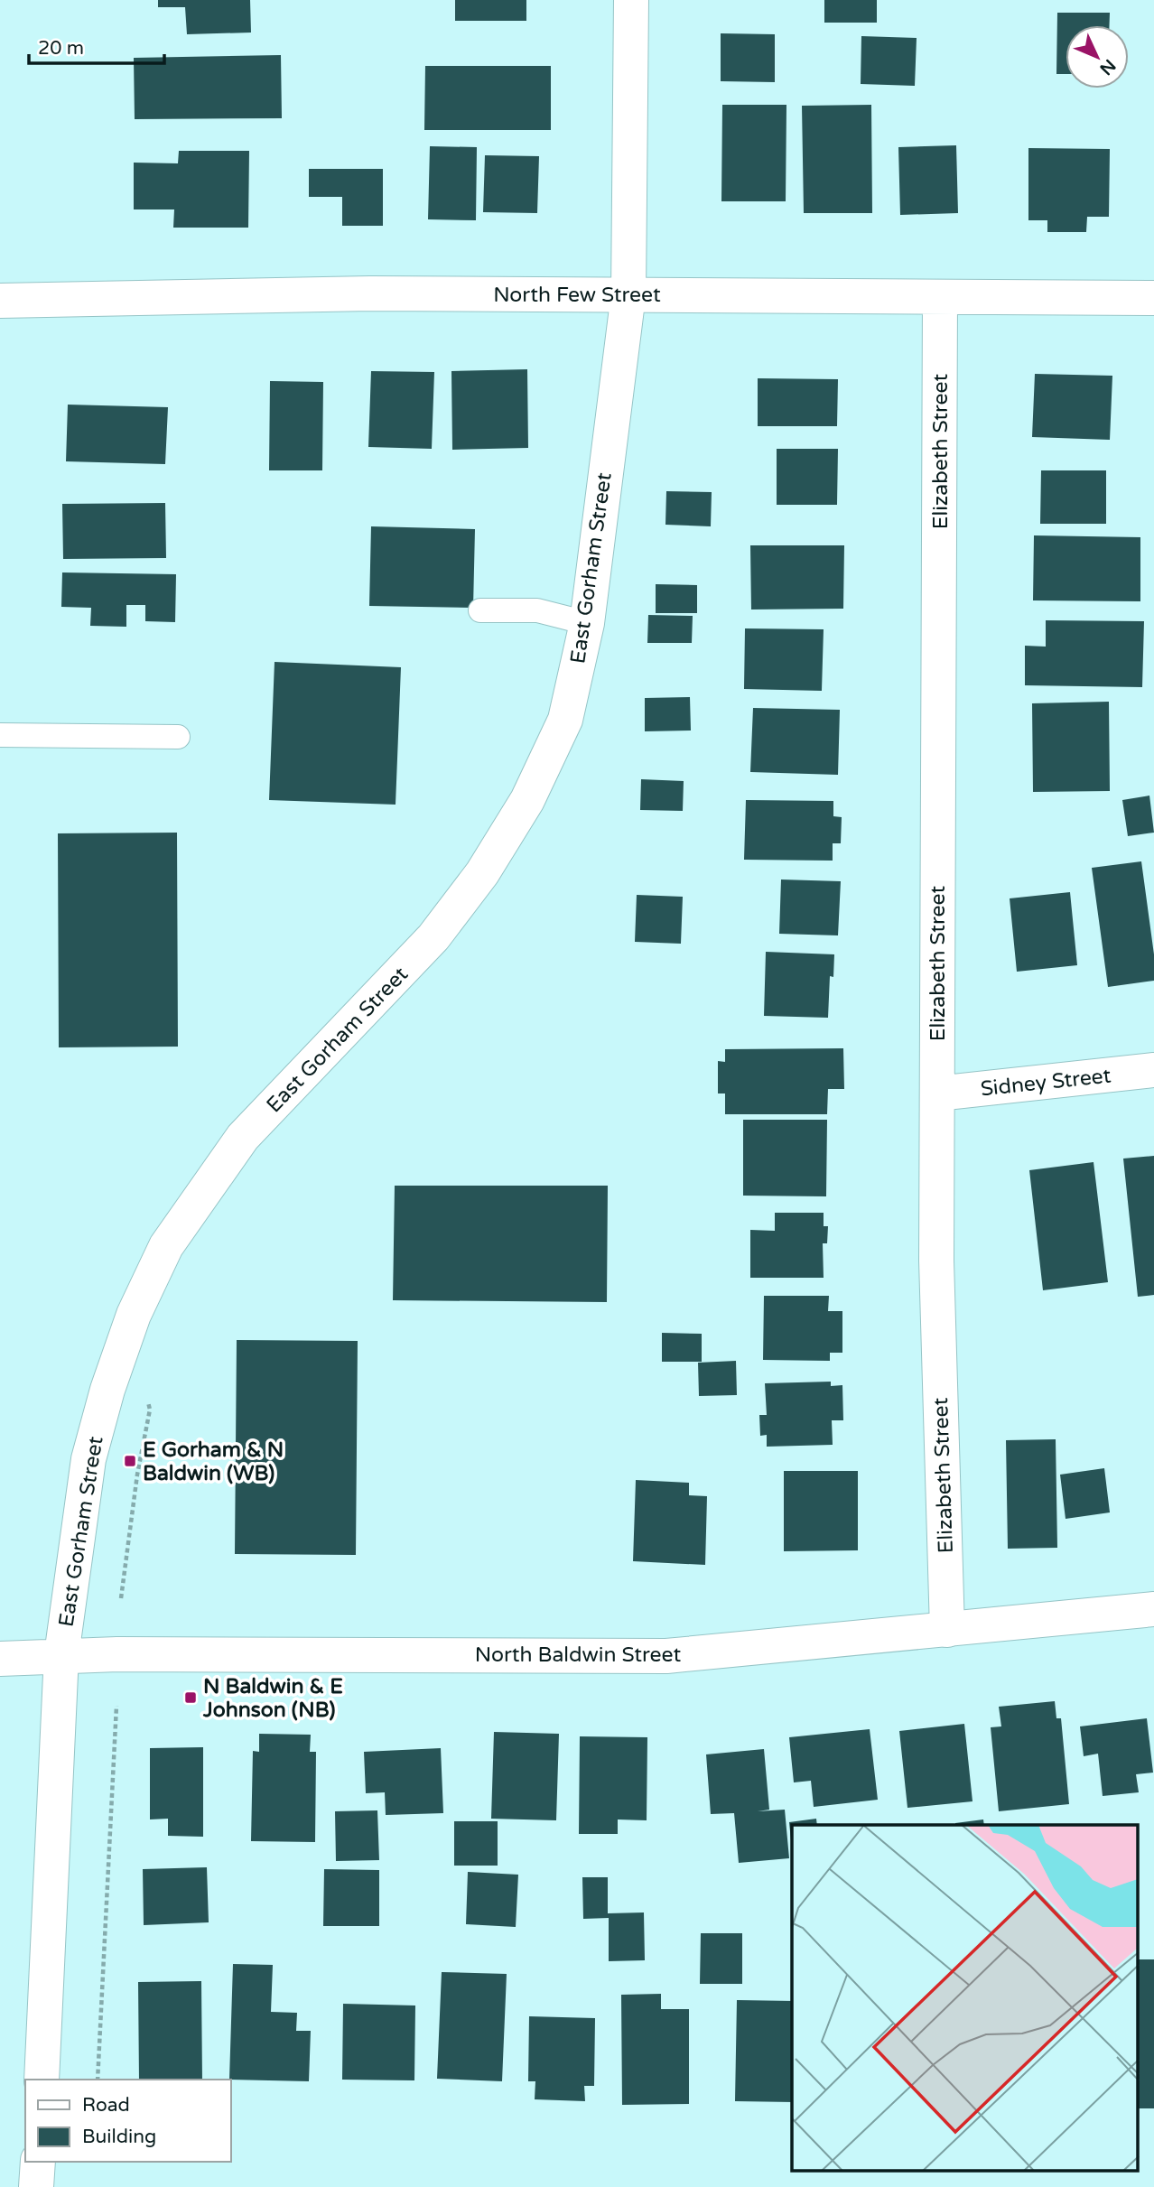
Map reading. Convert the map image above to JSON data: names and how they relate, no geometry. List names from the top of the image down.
{
  "streets": {
    "street": [
      "North Few Street",
      "Elizabeth Street",
      "East Gorham Street",
      "Sidney Street",
      "North Baldwin Street"
    ]
  },
  "crossings": [
    ["North Few Street", "Elizabeth Street"],
    ["North Few Street", "East Gorham Street"],
    ["Elizabeth Street", "Sidney Street"],
    ["Elizabeth Street", "North Baldwin Street"],
    ["East Gorham Street", "North Baldwin Street"]
  ],
  "places": {
    "transit": ["E Gorham & N Baldwin (WB)", "N Baldwin & E Johnson (NB)"]
  },
  "legend": ["Road", "Building"],
  "scale_bar": "20 m",
  "north": "bottom right"
}
